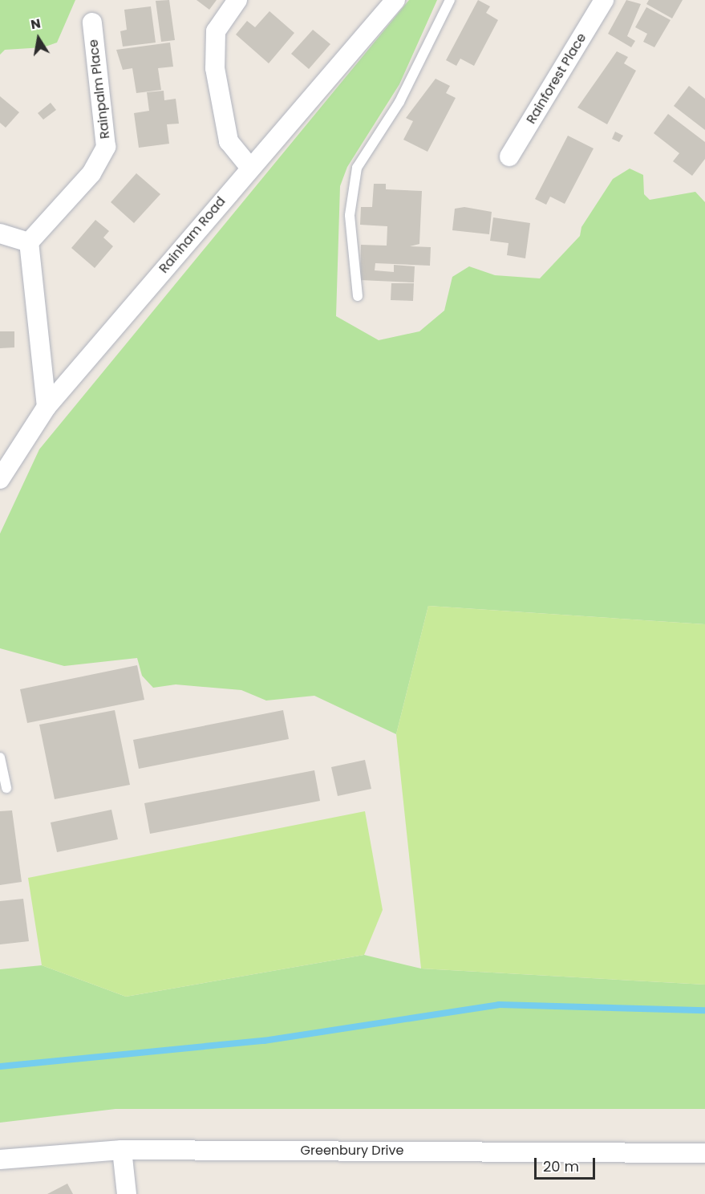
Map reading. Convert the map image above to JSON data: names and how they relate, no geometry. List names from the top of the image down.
{
  "streets": {
    "street": [
      "Rainforest Place",
      "Rainpalm Place",
      "Rainham Road",
      "Greenbury Drive"
    ]
  },
  "scale_bar": "20 m",
  "north": "top"
}
